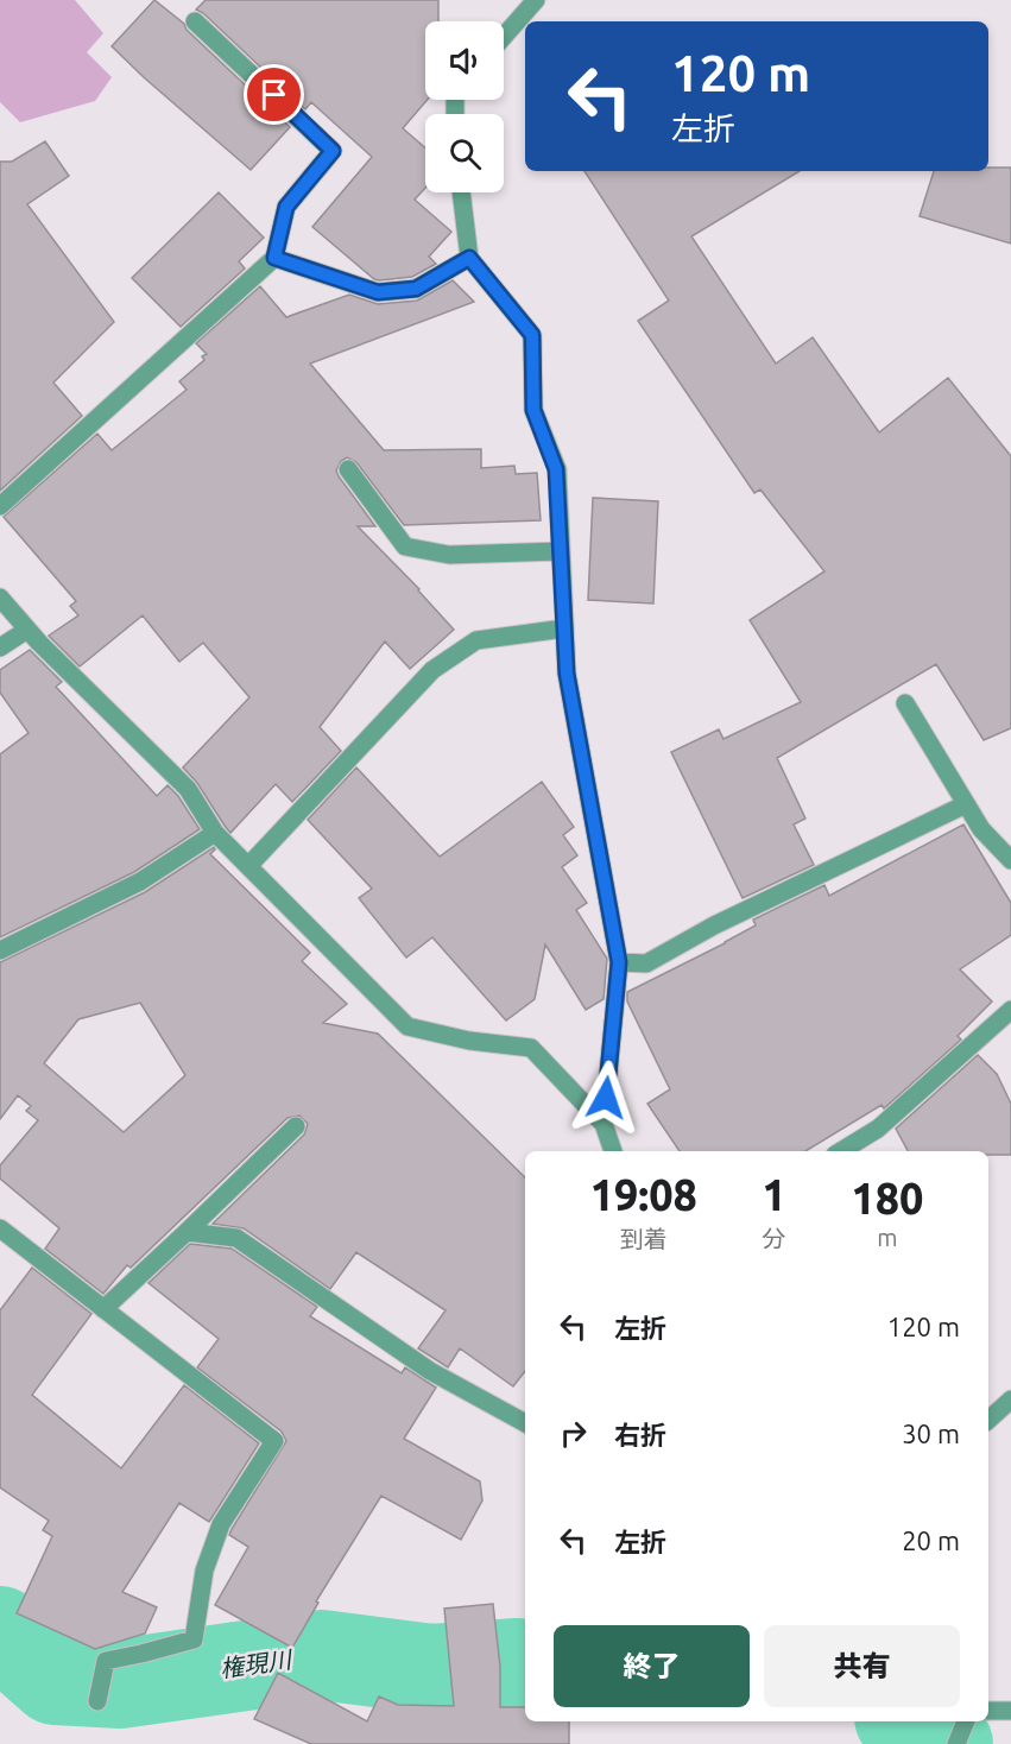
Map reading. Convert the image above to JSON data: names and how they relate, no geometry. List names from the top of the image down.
{
  "water": ["権現川"],
  "page": {
    "turn": ["120 m", "左折"],
    "eta": [
      "19:08",
      "到着",
      "1",
      "分",
      "180",
      "m"
    ],
    "list": [
      {
        "name": "左折",
        "value": "120 m"
      },
      {
        "name": "右折",
        "value": "30 m"
      },
      {
        "name": "左折",
        "value": "20 m"
      }
    ],
    "buttons": ["終了", "共有"]
  }
}
